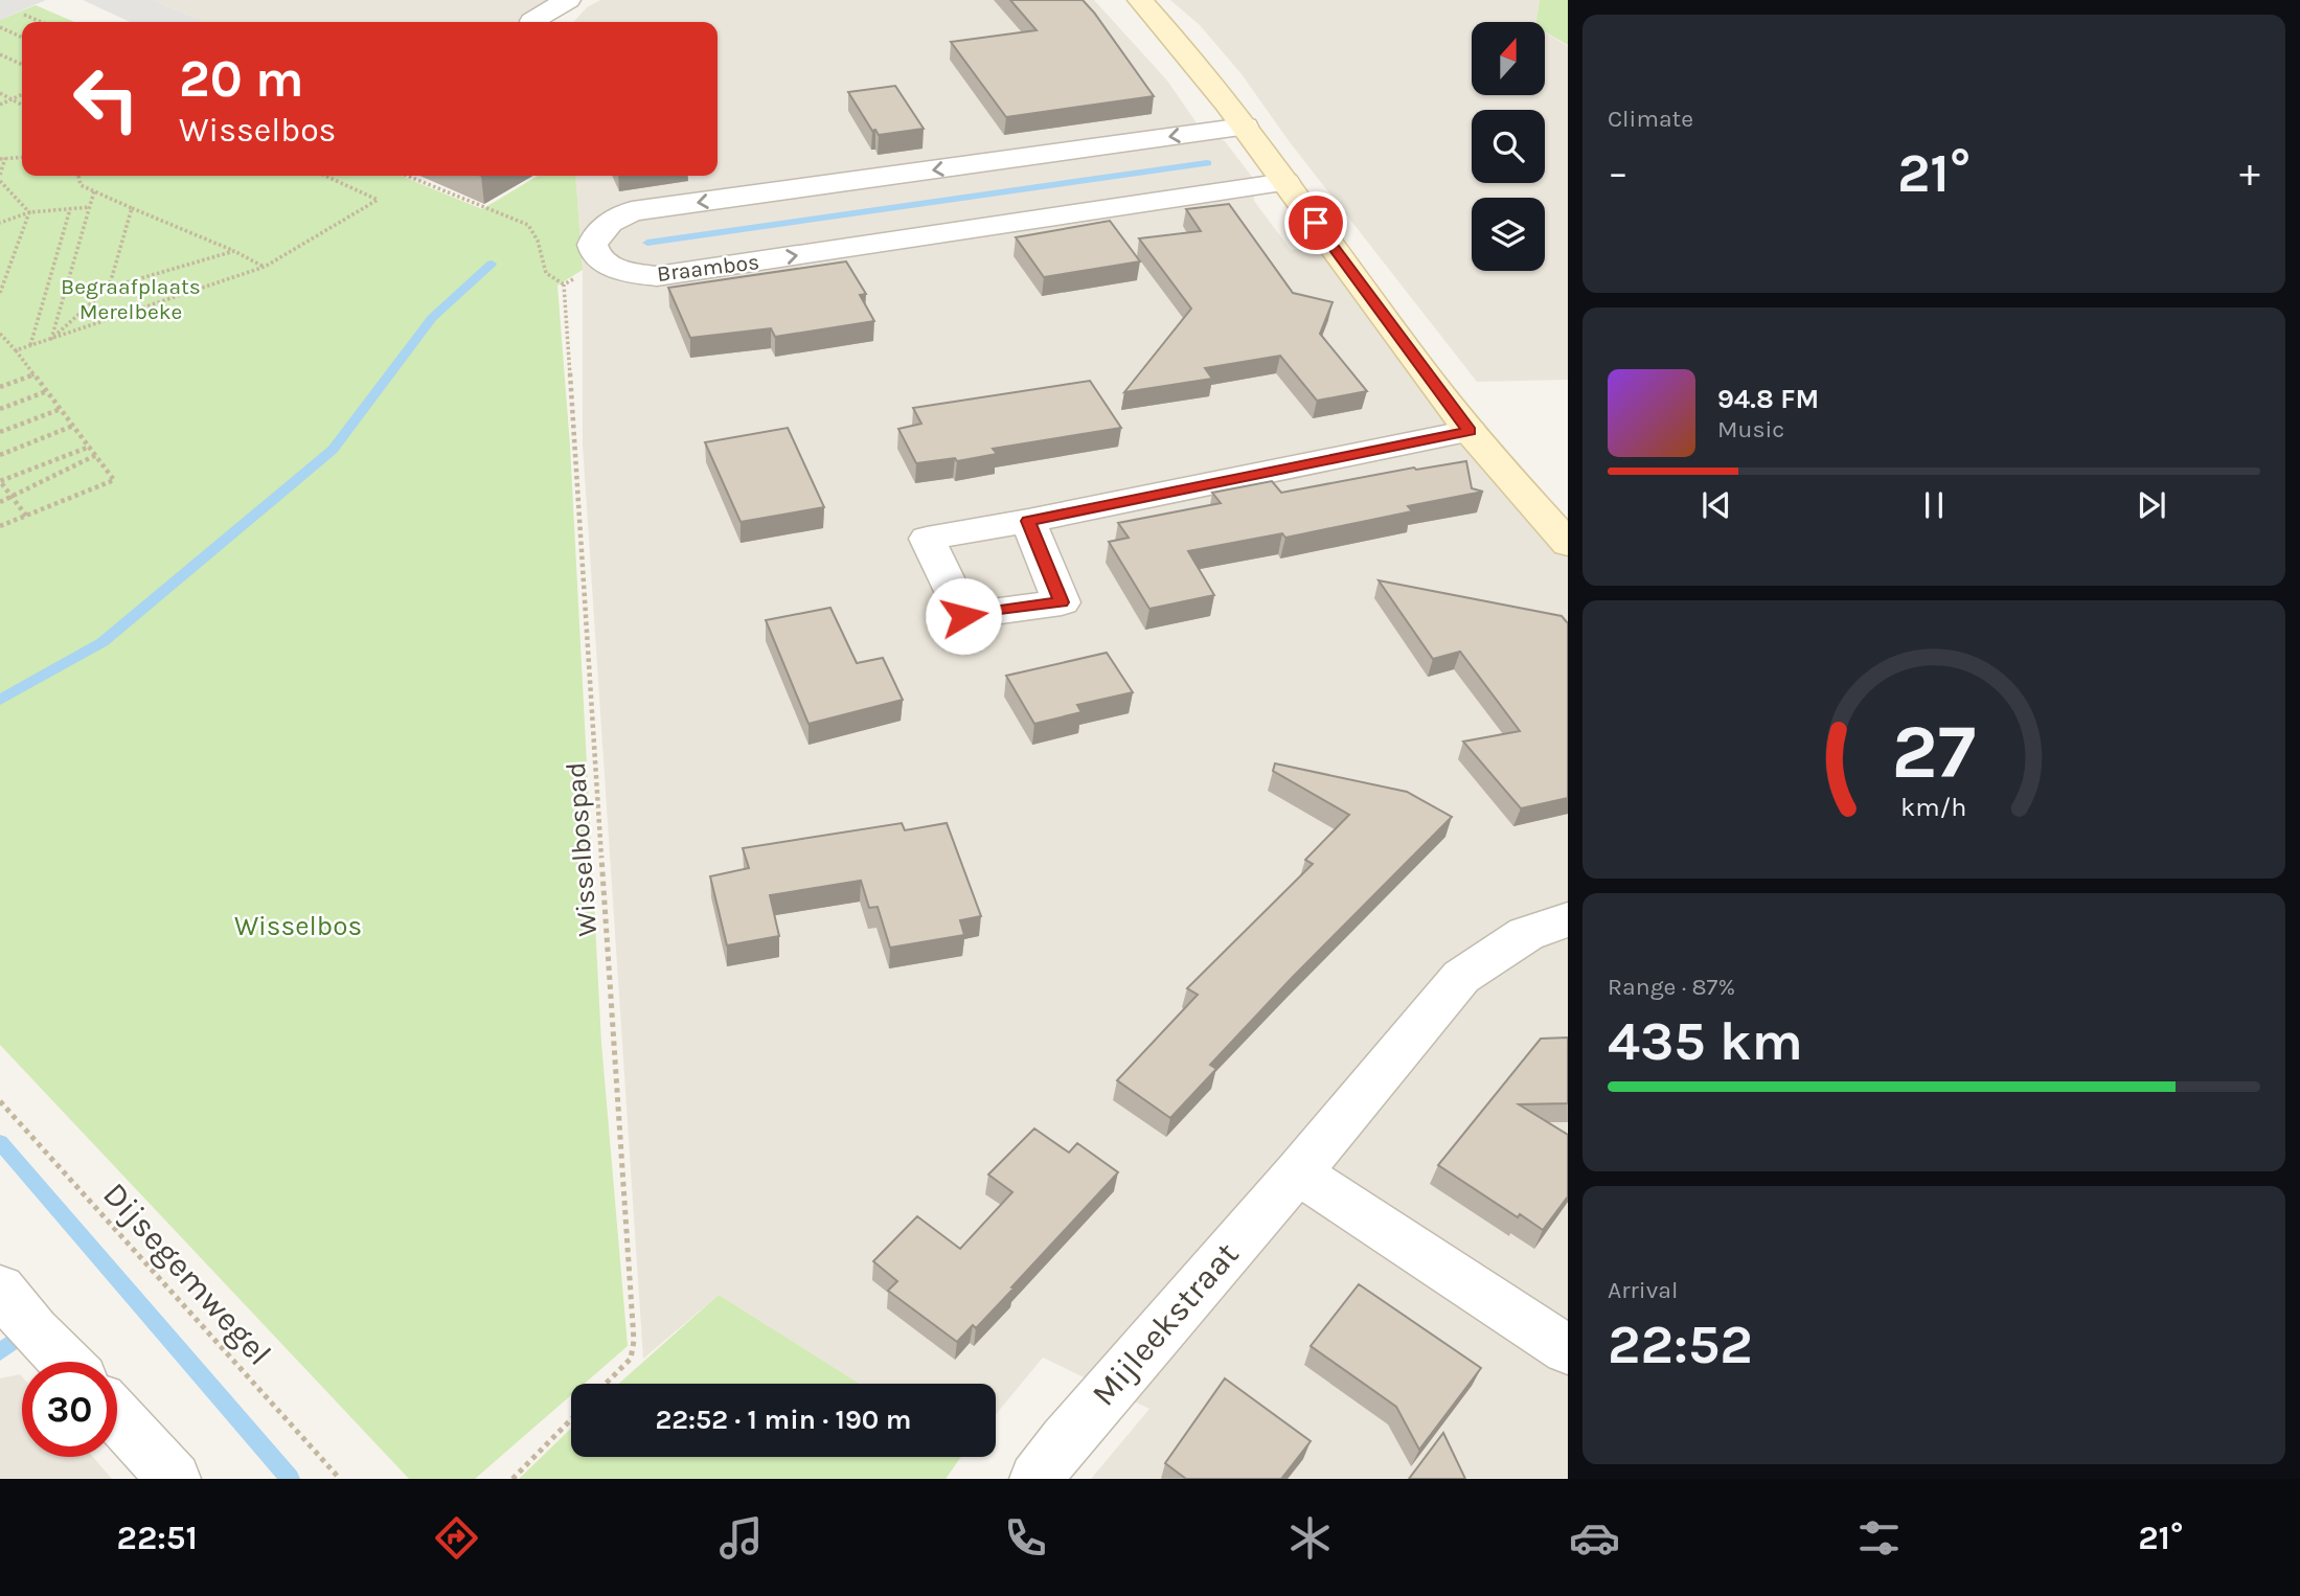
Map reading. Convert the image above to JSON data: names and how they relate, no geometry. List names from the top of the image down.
{
  "streets": {
    "street": ["Braambos", "Mijleekstraat"],
    "path": ["Wisselbospad", "Dijsegemwegel"]
  },
  "parks": ["Begraafplaats Merelbeke", "Wisselbos"],
  "north": "top",
  "page": {
    "tile": [
      "Climate",
      ["Range · 87%", "435 km"],
      ["Arrival", "22:52"]
    ],
    "turn": ["20 m", "Wisselbos"],
    "heat": ["−", "21°", "+"],
    "song": ["94.8 FM", "Music"],
    "limit": "30",
    "trip": "22:52 · 1 min · 190 m",
    "tabs": ["22:51", "21°"],
    "gauge": ["27", "km/h"]
  }
}
